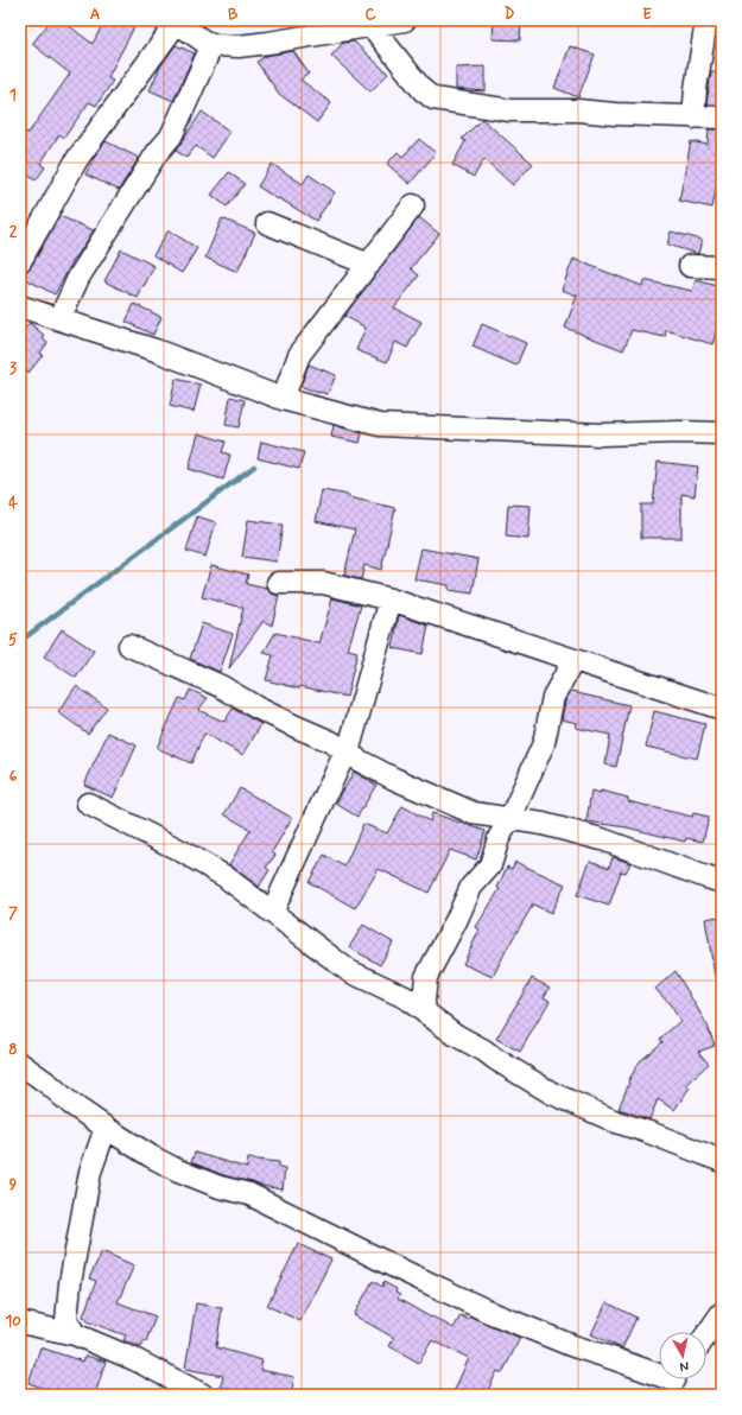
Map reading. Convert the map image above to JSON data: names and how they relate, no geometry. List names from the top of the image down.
{
  "north": "bottom",
  "grid": {
    "columns": [
      "A",
      "B",
      "C",
      "D",
      "E"
    ],
    "rows": [
      "1",
      "2",
      "3",
      "4",
      "5",
      "6",
      "7",
      "8",
      "9",
      "10"
    ]
  }
}
